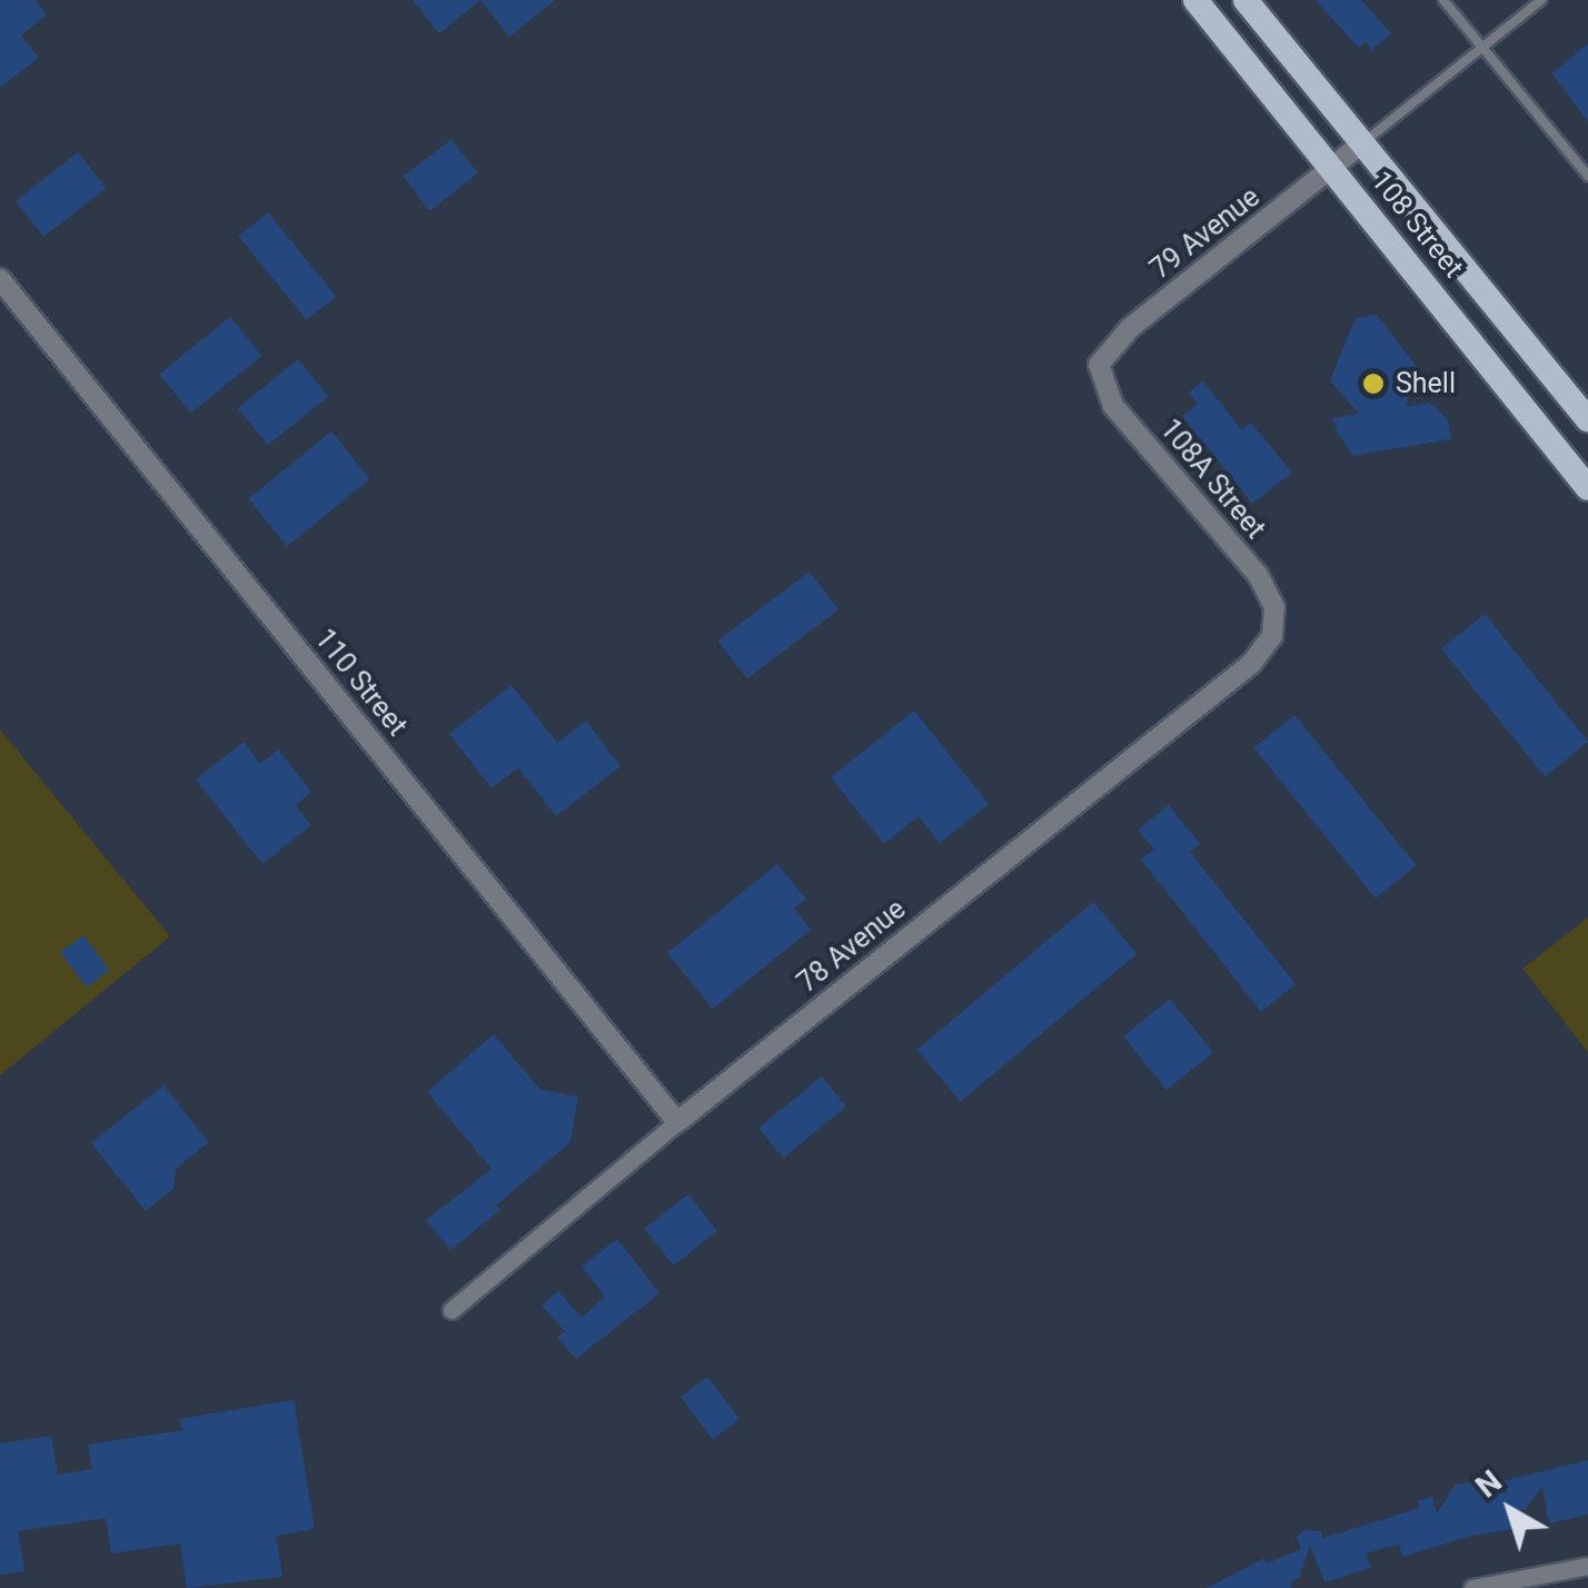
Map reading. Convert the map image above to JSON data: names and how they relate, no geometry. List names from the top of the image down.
{
  "streets": {
    "main road": ["108 Street"],
    "street": [
      "79 Avenue",
      "108A Street",
      "110 Street",
      "78 Avenue"
    ]
  },
  "crossings": [
    ["108 Street", "79 Avenue"],
    ["79 Avenue", "108A Street"],
    ["108A Street", "78 Avenue"],
    ["110 Street", "78 Avenue"]
  ],
  "places": ["Shell"],
  "north": "top left"
}
